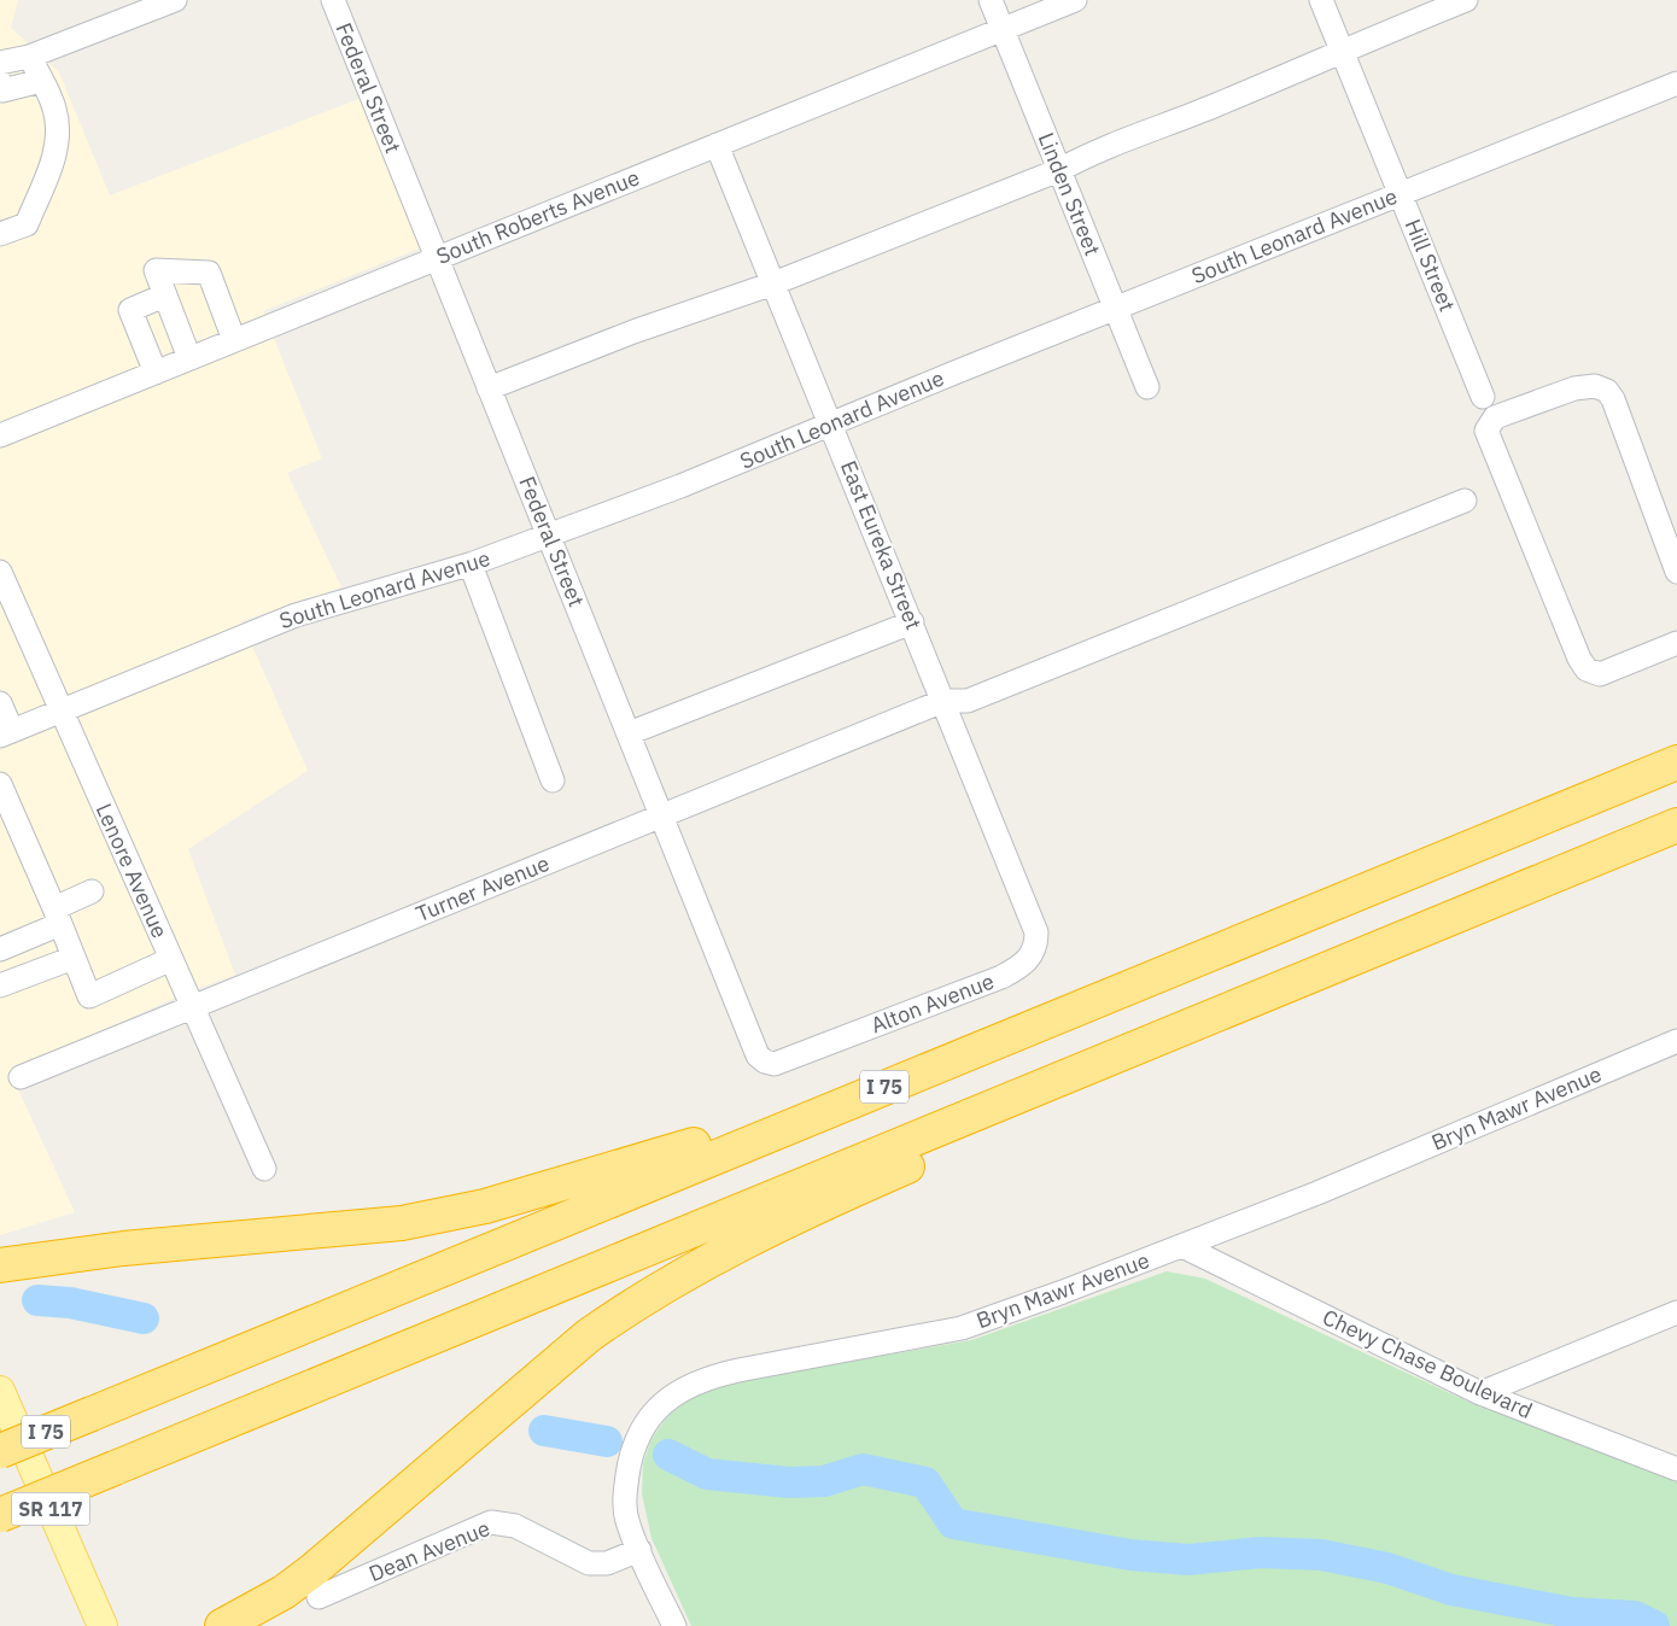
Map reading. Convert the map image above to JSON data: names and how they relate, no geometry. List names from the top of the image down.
{
  "streets": {
    "highway": ["I 75"],
    "main road": ["SR 117"],
    "street": [
      "Federal Street",
      "Linden Street",
      "South Roberts Avenue",
      "South Leonard Avenue",
      "Hill Street",
      "East Eureka Street",
      "Lenore Avenue",
      "Turner Avenue",
      "Alton Avenue",
      "Bryn Mawr Avenue",
      "Chevy Chase Boulevard",
      "Dean Avenue"
    ]
  },
  "crossings": [
    ["Federal Street", "South Roberts Avenue"],
    ["Federal Street", "South Leonard Avenue"],
    ["Federal Street", "Turner Avenue"],
    ["Federal Street", "Alton Avenue"],
    ["Linden Street", "South Roberts Avenue"],
    ["Linden Street", "South Leonard Avenue"],
    ["South Roberts Avenue", "East Eureka Street"],
    ["South Leonard Avenue", "Hill Street"],
    ["South Leonard Avenue", "East Eureka Street"],
    ["South Leonard Avenue", "Lenore Avenue"],
    ["East Eureka Street", "Turner Avenue"],
    ["East Eureka Street", "Alton Avenue"],
    ["Lenore Avenue", "Turner Avenue"],
    ["Bryn Mawr Avenue", "Chevy Chase Boulevard"],
    ["Bryn Mawr Avenue", "Dean Avenue"]
  ]
}
